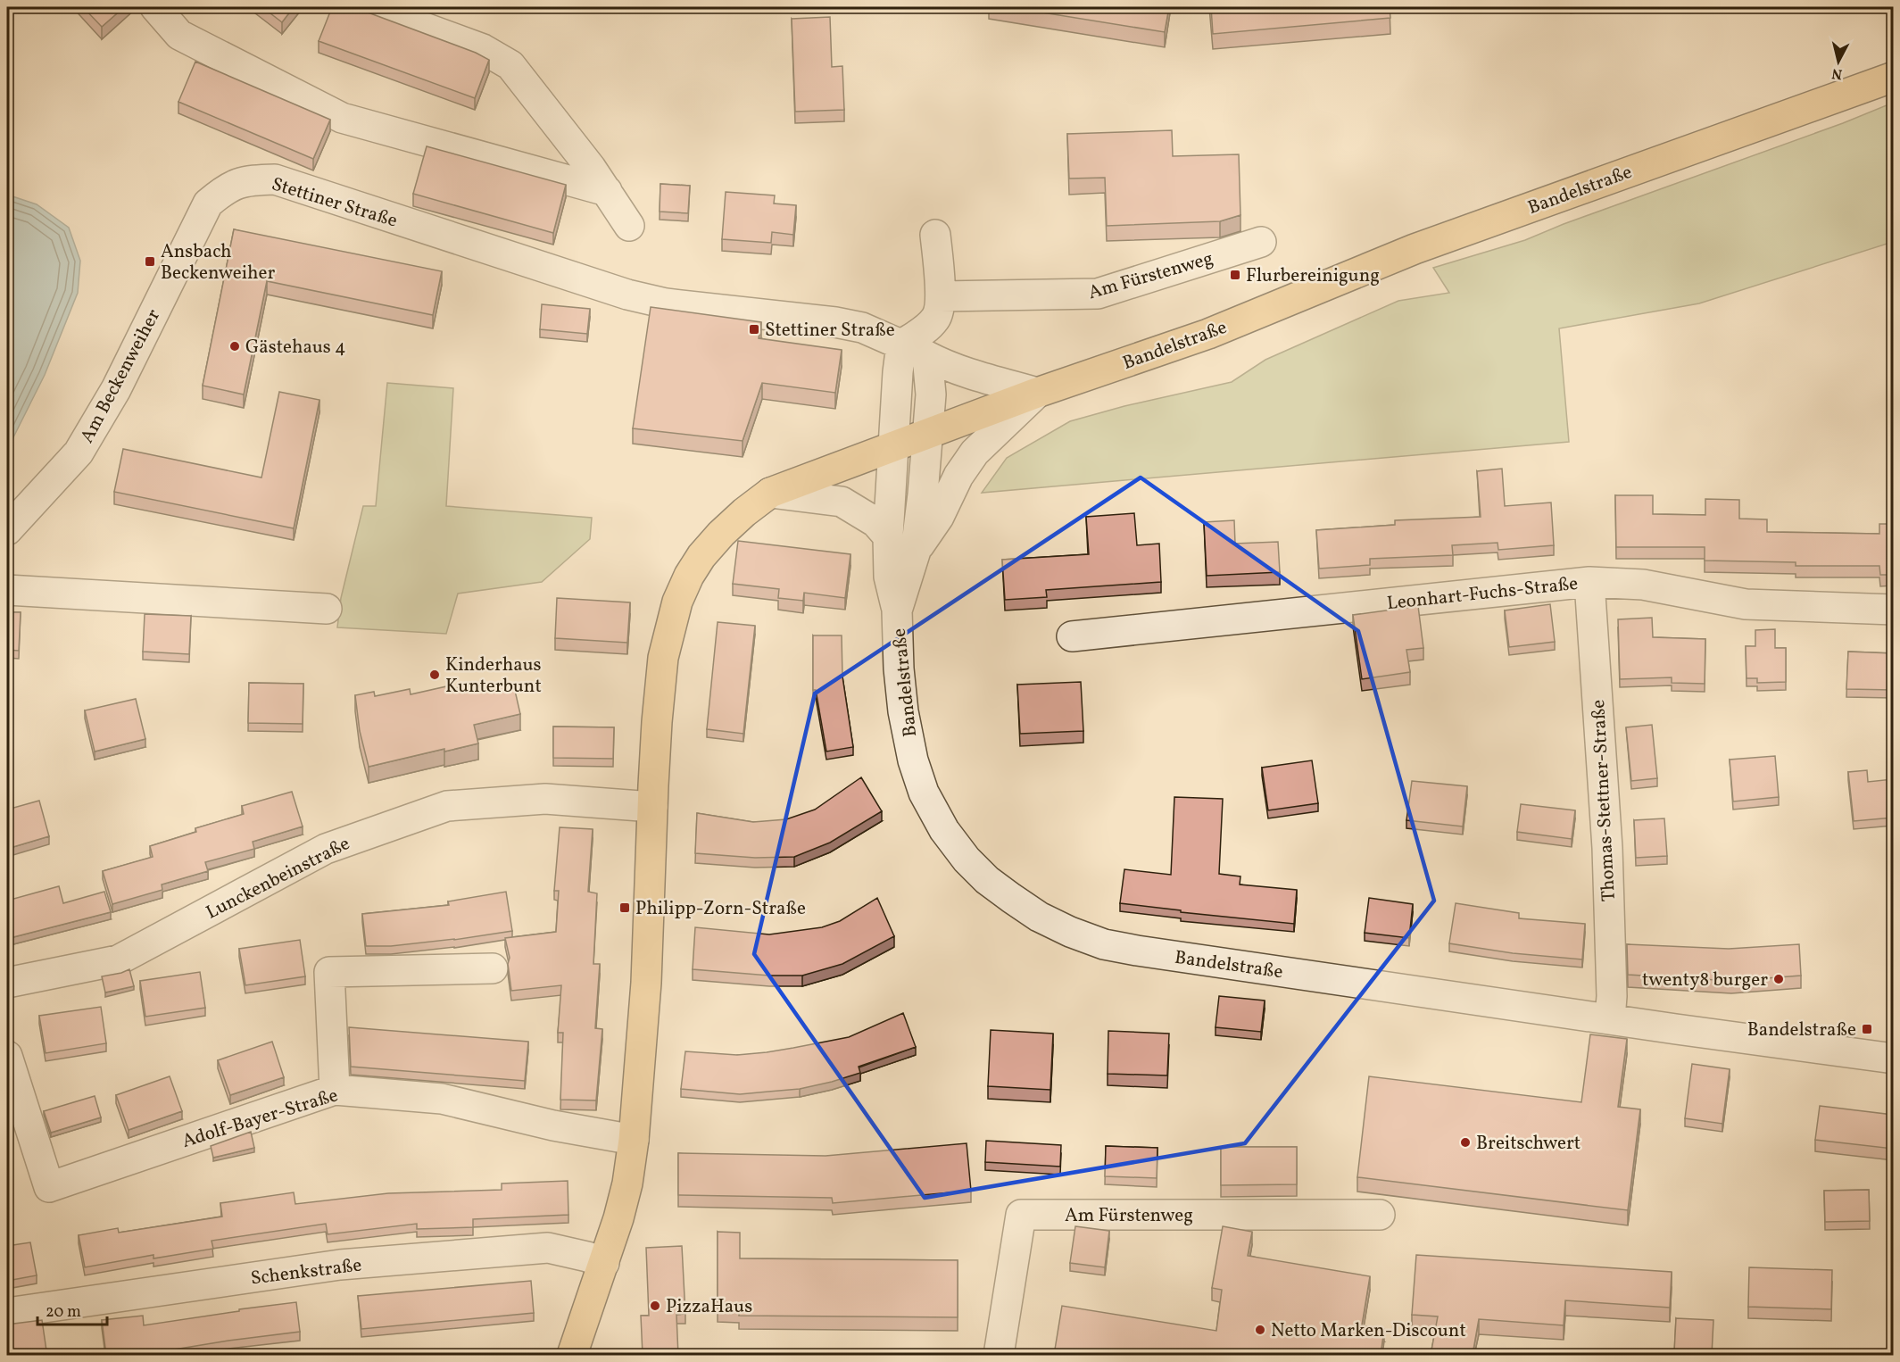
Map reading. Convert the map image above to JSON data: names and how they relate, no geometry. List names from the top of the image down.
{
  "streets": {
    "main road": ["Bandelstraße"],
    "street": [
      "Stettiner Straße",
      "Am Fürstenweg",
      "Am Beckenweiher",
      "Leonhart-Fuchs-Straße",
      "Thomas-Stettner-Straße",
      "Lunckenbeinstraße",
      "Adolf-Bayer-Straße",
      "Schenkstraße"
    ]
  },
  "crossings": [
    ["Bandelstraße", "Stettiner Straße"],
    ["Bandelstraße", "Thomas-Stettner-Straße"],
    ["Stettiner Straße", "Am Beckenweiher"],
    ["Leonhart-Fuchs-Straße", "Thomas-Stettner-Straße"]
  ],
  "places": {
    "transit": [
      "Ansbach Beckenweiher",
      "Flurbereinigung",
      "Stettiner Straße",
      "Philipp-Zorn-Straße",
      "Bandelstraße"
    ],
    "other": [
      "Gästehaus 4",
      "Kinderhaus Kunterbunt",
      "twenty8 burger",
      "Breitschwert",
      "PizzaHaus",
      "Netto Marken-Discount"
    ]
  },
  "scale_bar": "20 m",
  "north": "bottom"
}
